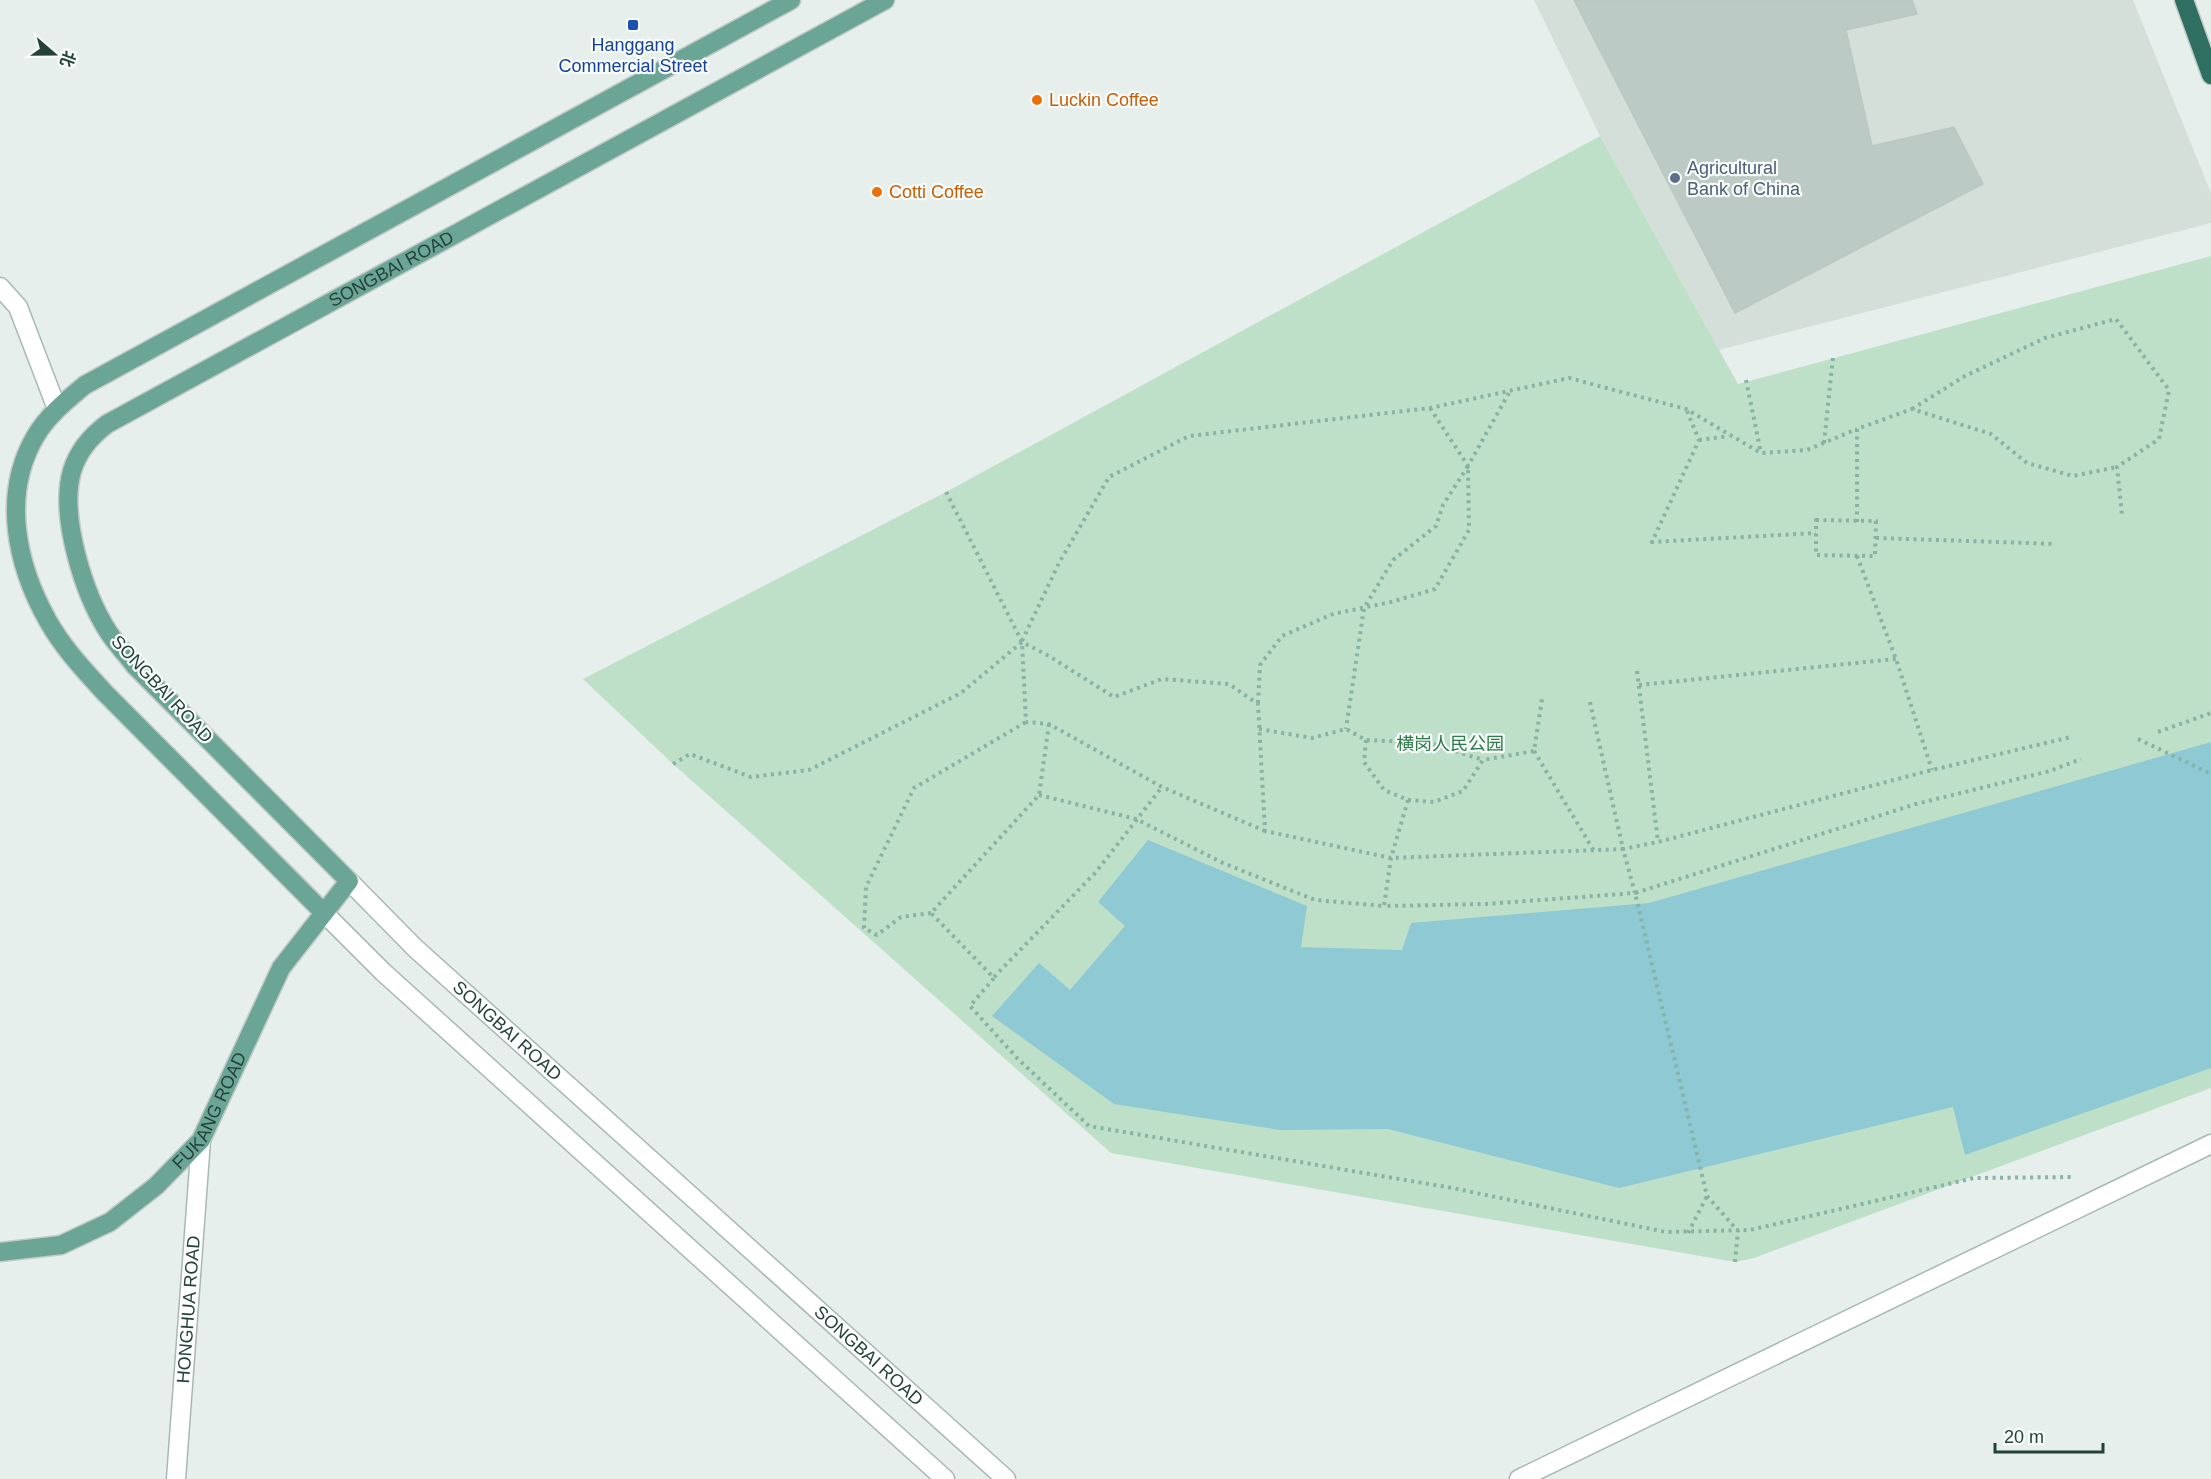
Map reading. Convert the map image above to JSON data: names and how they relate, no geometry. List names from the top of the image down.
{
  "streets": {
    "main road": ["SONGBAI ROAD", "FUKANG ROAD"],
    "street": ["HONGHUA ROAD"]
  },
  "crossings": [
    ["SONGBAI ROAD", "FUKANG ROAD"],
    ["FUKANG ROAD", "HONGHUA ROAD"]
  ],
  "parks": ["横岗人民公园"],
  "places": {
    "transit": ["Hanggang Commercial Street"],
    "other": ["Luckin Coffee", "Agricultural Bank of China", "Cotti Coffee"]
  },
  "scale_bar": "20 m",
  "north": "right"
}
